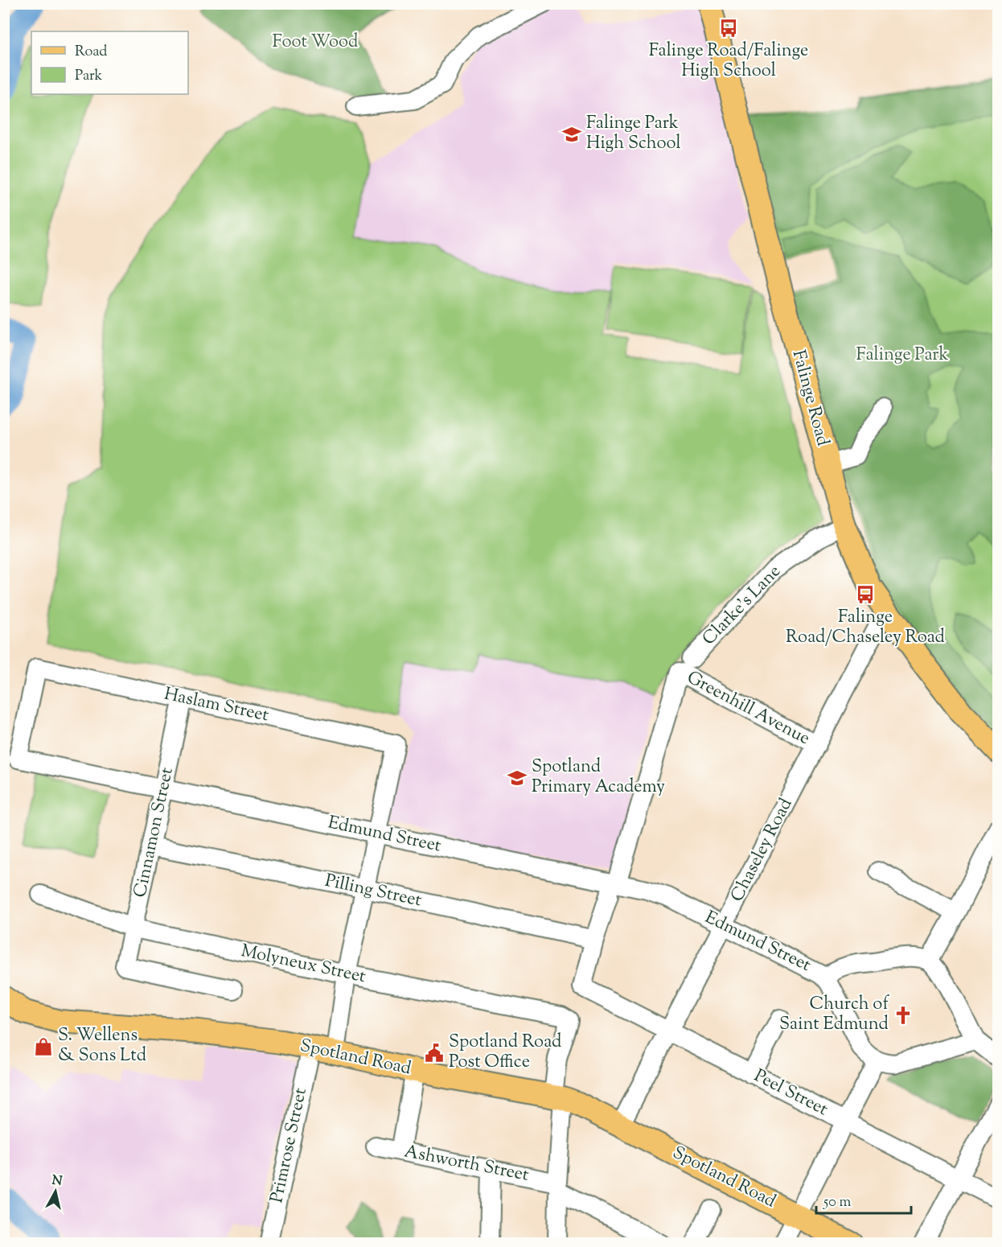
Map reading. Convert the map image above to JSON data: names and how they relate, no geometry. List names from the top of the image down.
{
  "streets": {
    "main road": ["Falinge Road", "Spotland Road"],
    "street": [
      "Clarke's Lane",
      "Haslam Street",
      "Greenhill Avenue",
      "Cinnamon Street",
      "Edmund Street",
      "Chaseley Road",
      "Pilling Street",
      "Molyneux Street",
      "Peel Street",
      "Primrose Street",
      "Ashworth Street"
    ]
  },
  "crossings": [
    ["Falinge Road", "Clarke's Lane"],
    ["Haslam Street", "Cinnamon Street"],
    ["Haslam Street", "Edmund Street"],
    ["Greenhill Avenue", "Edmund Street"],
    ["Greenhill Avenue", "Chaseley Road"],
    ["Cinnamon Street", "Edmund Street"],
    ["Cinnamon Street", "Pilling Street"],
    ["Cinnamon Street", "Molyneux Street"],
    ["Edmund Street", "Chaseley Road"],
    ["Chaseley Road", "Spotland Road"],
    ["Chaseley Road", "Peel Street"],
    ["Pilling Street", "Peel Street"],
    ["Molyneux Street", "Spotland Road"],
    ["Spotland Road", "Primrose Street"]
  ],
  "parks": ["Foot Wood", "Falinge Park"],
  "places": {
    "bus stop": ["Falinge Road/Falinge High School", "Falinge Road/Chaseley Road"],
    "school or university": ["Falinge Park High School", "Spotland Primary Academy"],
    "church": ["Church of Saint Edmund"],
    "shop": ["S. Wellens & Sons Ltd"],
    "public building": ["Spotland Road Post Office"]
  },
  "legend": ["Road", "Park"],
  "scale_bar": "50 m",
  "north": "top"
}
